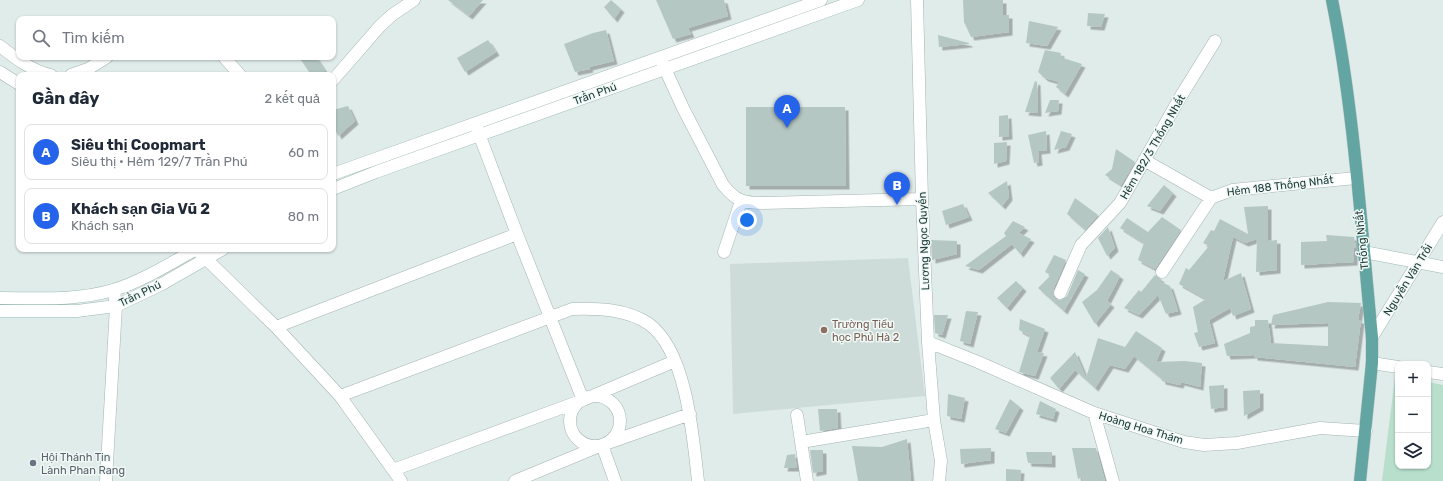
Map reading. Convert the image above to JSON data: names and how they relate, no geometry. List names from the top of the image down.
{
  "streets": {
    "main road": ["Thống Nhất"],
    "street": [
      "Trần Phú",
      "Hẻm 182/3 Thống Nhất",
      "Hẻm 188 Thống Nhất",
      "Lương Ngọc Quyến",
      "Nguyễn Văn Trỗi",
      "Hoàng Hoa Thám"
    ]
  },
  "crossings": [
    ["Hẻm 182/3 Thống Nhất", "Hẻm 188 Thống Nhất"],
    ["Hẻm 188 Thống Nhất", "Thống Nhất"],
    ["Thống Nhất", "Nguyễn Văn Trỗi"],
    ["Thống Nhất", "Hoàng Hoa Thám"],
    ["Lương Ngọc Quyến", "Hoàng Hoa Thám"]
  ],
  "places": ["Trường Tiểu học Phủ Hà 2", "Hội Thánh Tin Lành Phan Rang"],
  "page": {
    "search": "Tìm kiếm",
    "heading": ["Gần đây", "2 kết quả"],
    "pins": ["A", "B"],
    "list": [
      {
        "mark": "A",
        "name": "Siêu thị Coopmart",
        "note": "Siêu thị · Hẻm 129/7 Trần Phú",
        "value": "60 m"
      },
      {
        "mark": "B",
        "name": "Khách sạn Gia Vũ 2",
        "note": "Khách sạn",
        "value": "80 m"
      }
    ],
    "map_buttons": ["+", "−"]
  }
}
